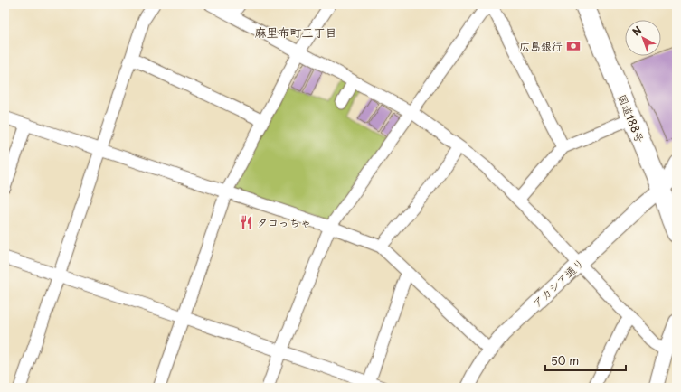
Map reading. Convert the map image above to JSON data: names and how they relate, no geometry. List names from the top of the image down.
{
  "streets": {
    "highway": ["国道188号"],
    "street": ["アカシア通り"]
  },
  "crossings": [
    ["国道188号", "アカシア通り"]
  ],
  "districts": ["麻里布町三丁目"],
  "places": {
    "bank": ["広島銀行"],
    "restaurant": ["タコっちゃ"]
  },
  "scale_bar": "50 m",
  "north": "top left"
}
